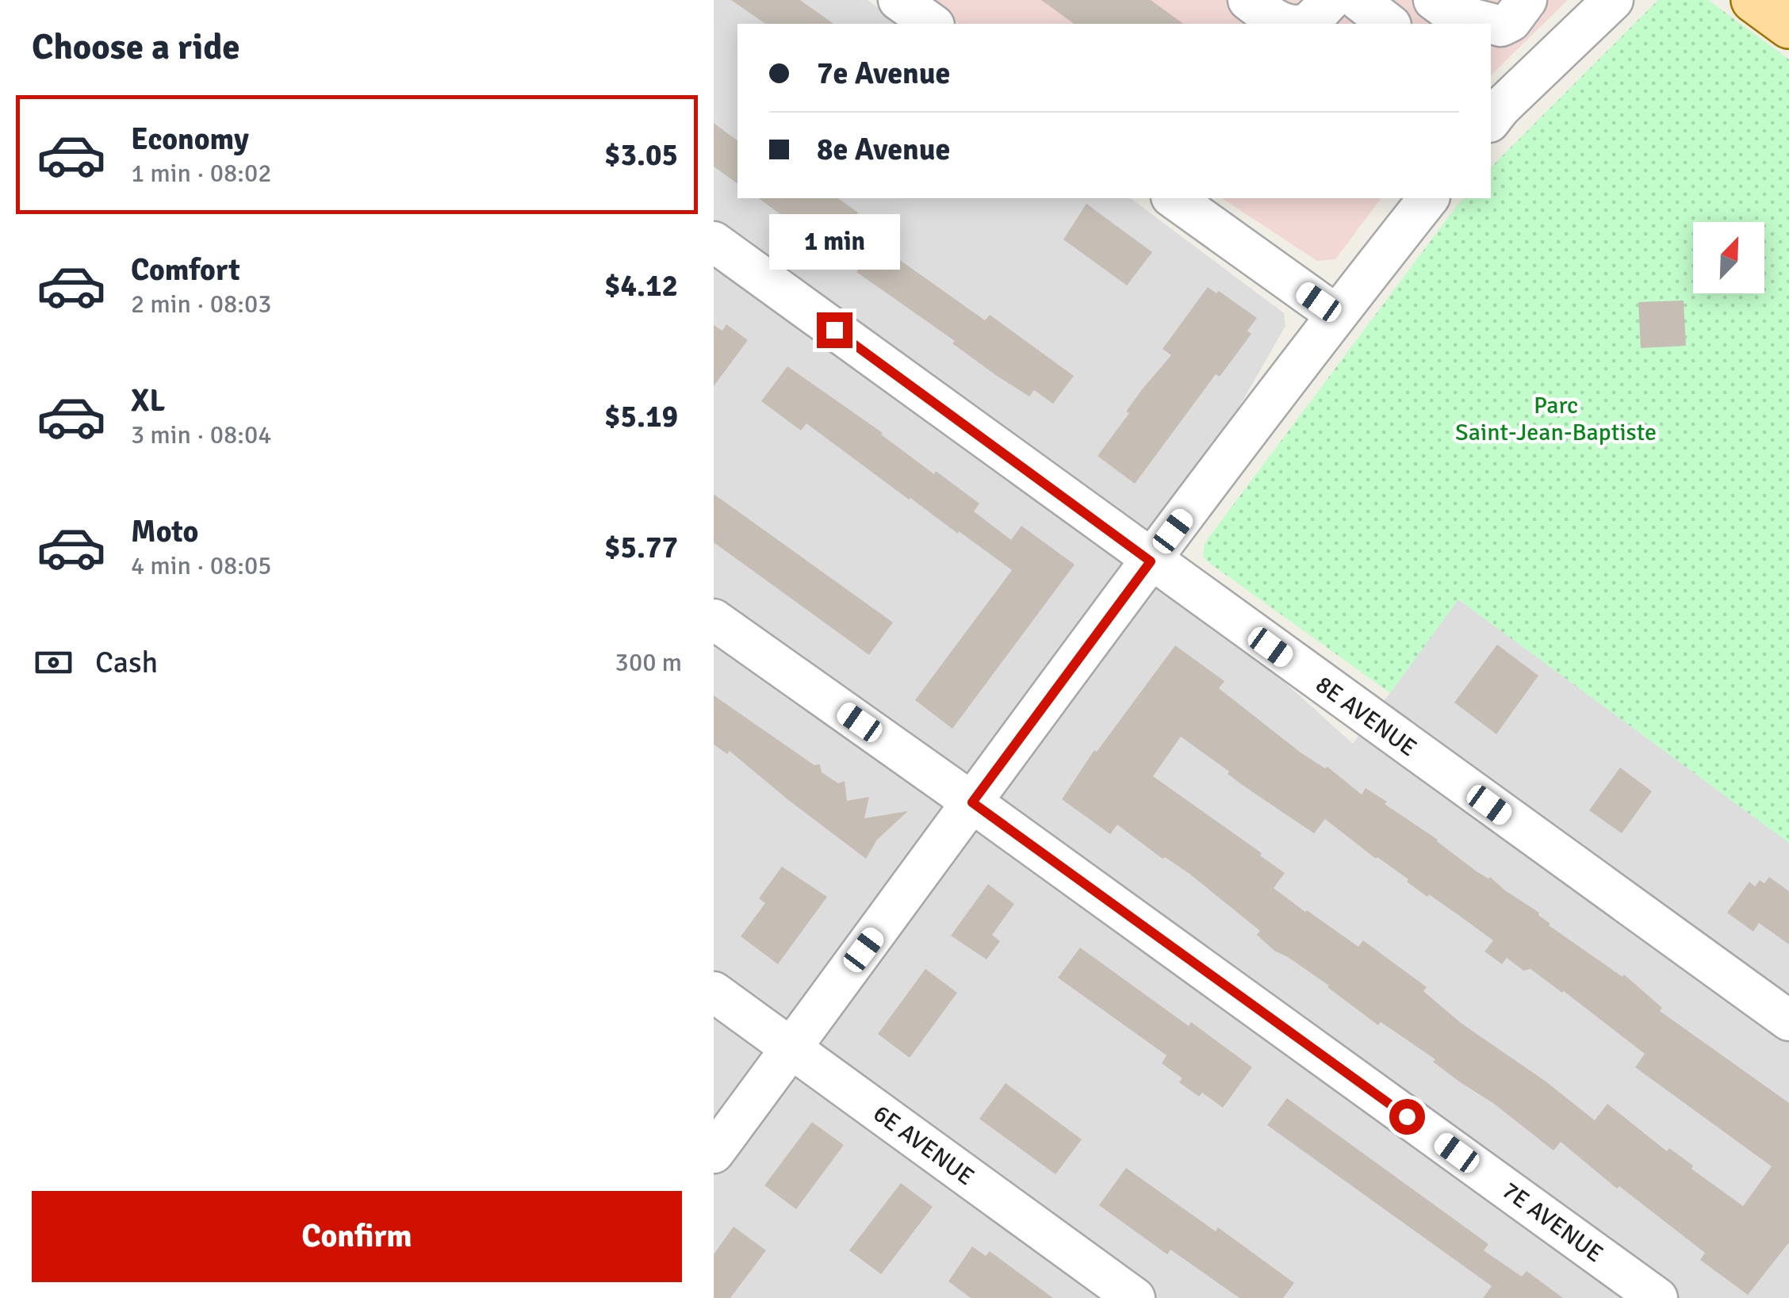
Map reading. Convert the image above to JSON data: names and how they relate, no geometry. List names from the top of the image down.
{
  "streets": {
    "street": ["8E AVENUE", "6E AVENUE", "7E AVENUE"]
  },
  "parks": ["Parc Saint-Jean-Baptiste"],
  "north": "top right",
  "page": {
    "heading": "Choose a ride",
    "banner": ["7e Avenue", "8e Avenue"],
    "list": [
      {
        "name": "Economy",
        "note": "1 min · 08:02",
        "value": "$3.05"
      },
      {
        "name": "Comfort",
        "note": "2 min · 08:03",
        "value": "$4.12"
      },
      {
        "name": "XL",
        "note": "3 min · 08:04",
        "value": "$5.19"
      },
      {
        "name": "Moto",
        "note": "4 min · 08:05",
        "value": "$5.77"
      }
    ],
    "bubble": "1 min",
    "pay": ["Cash", "300 m"],
    "buttons": "Confirm"
  }
}
